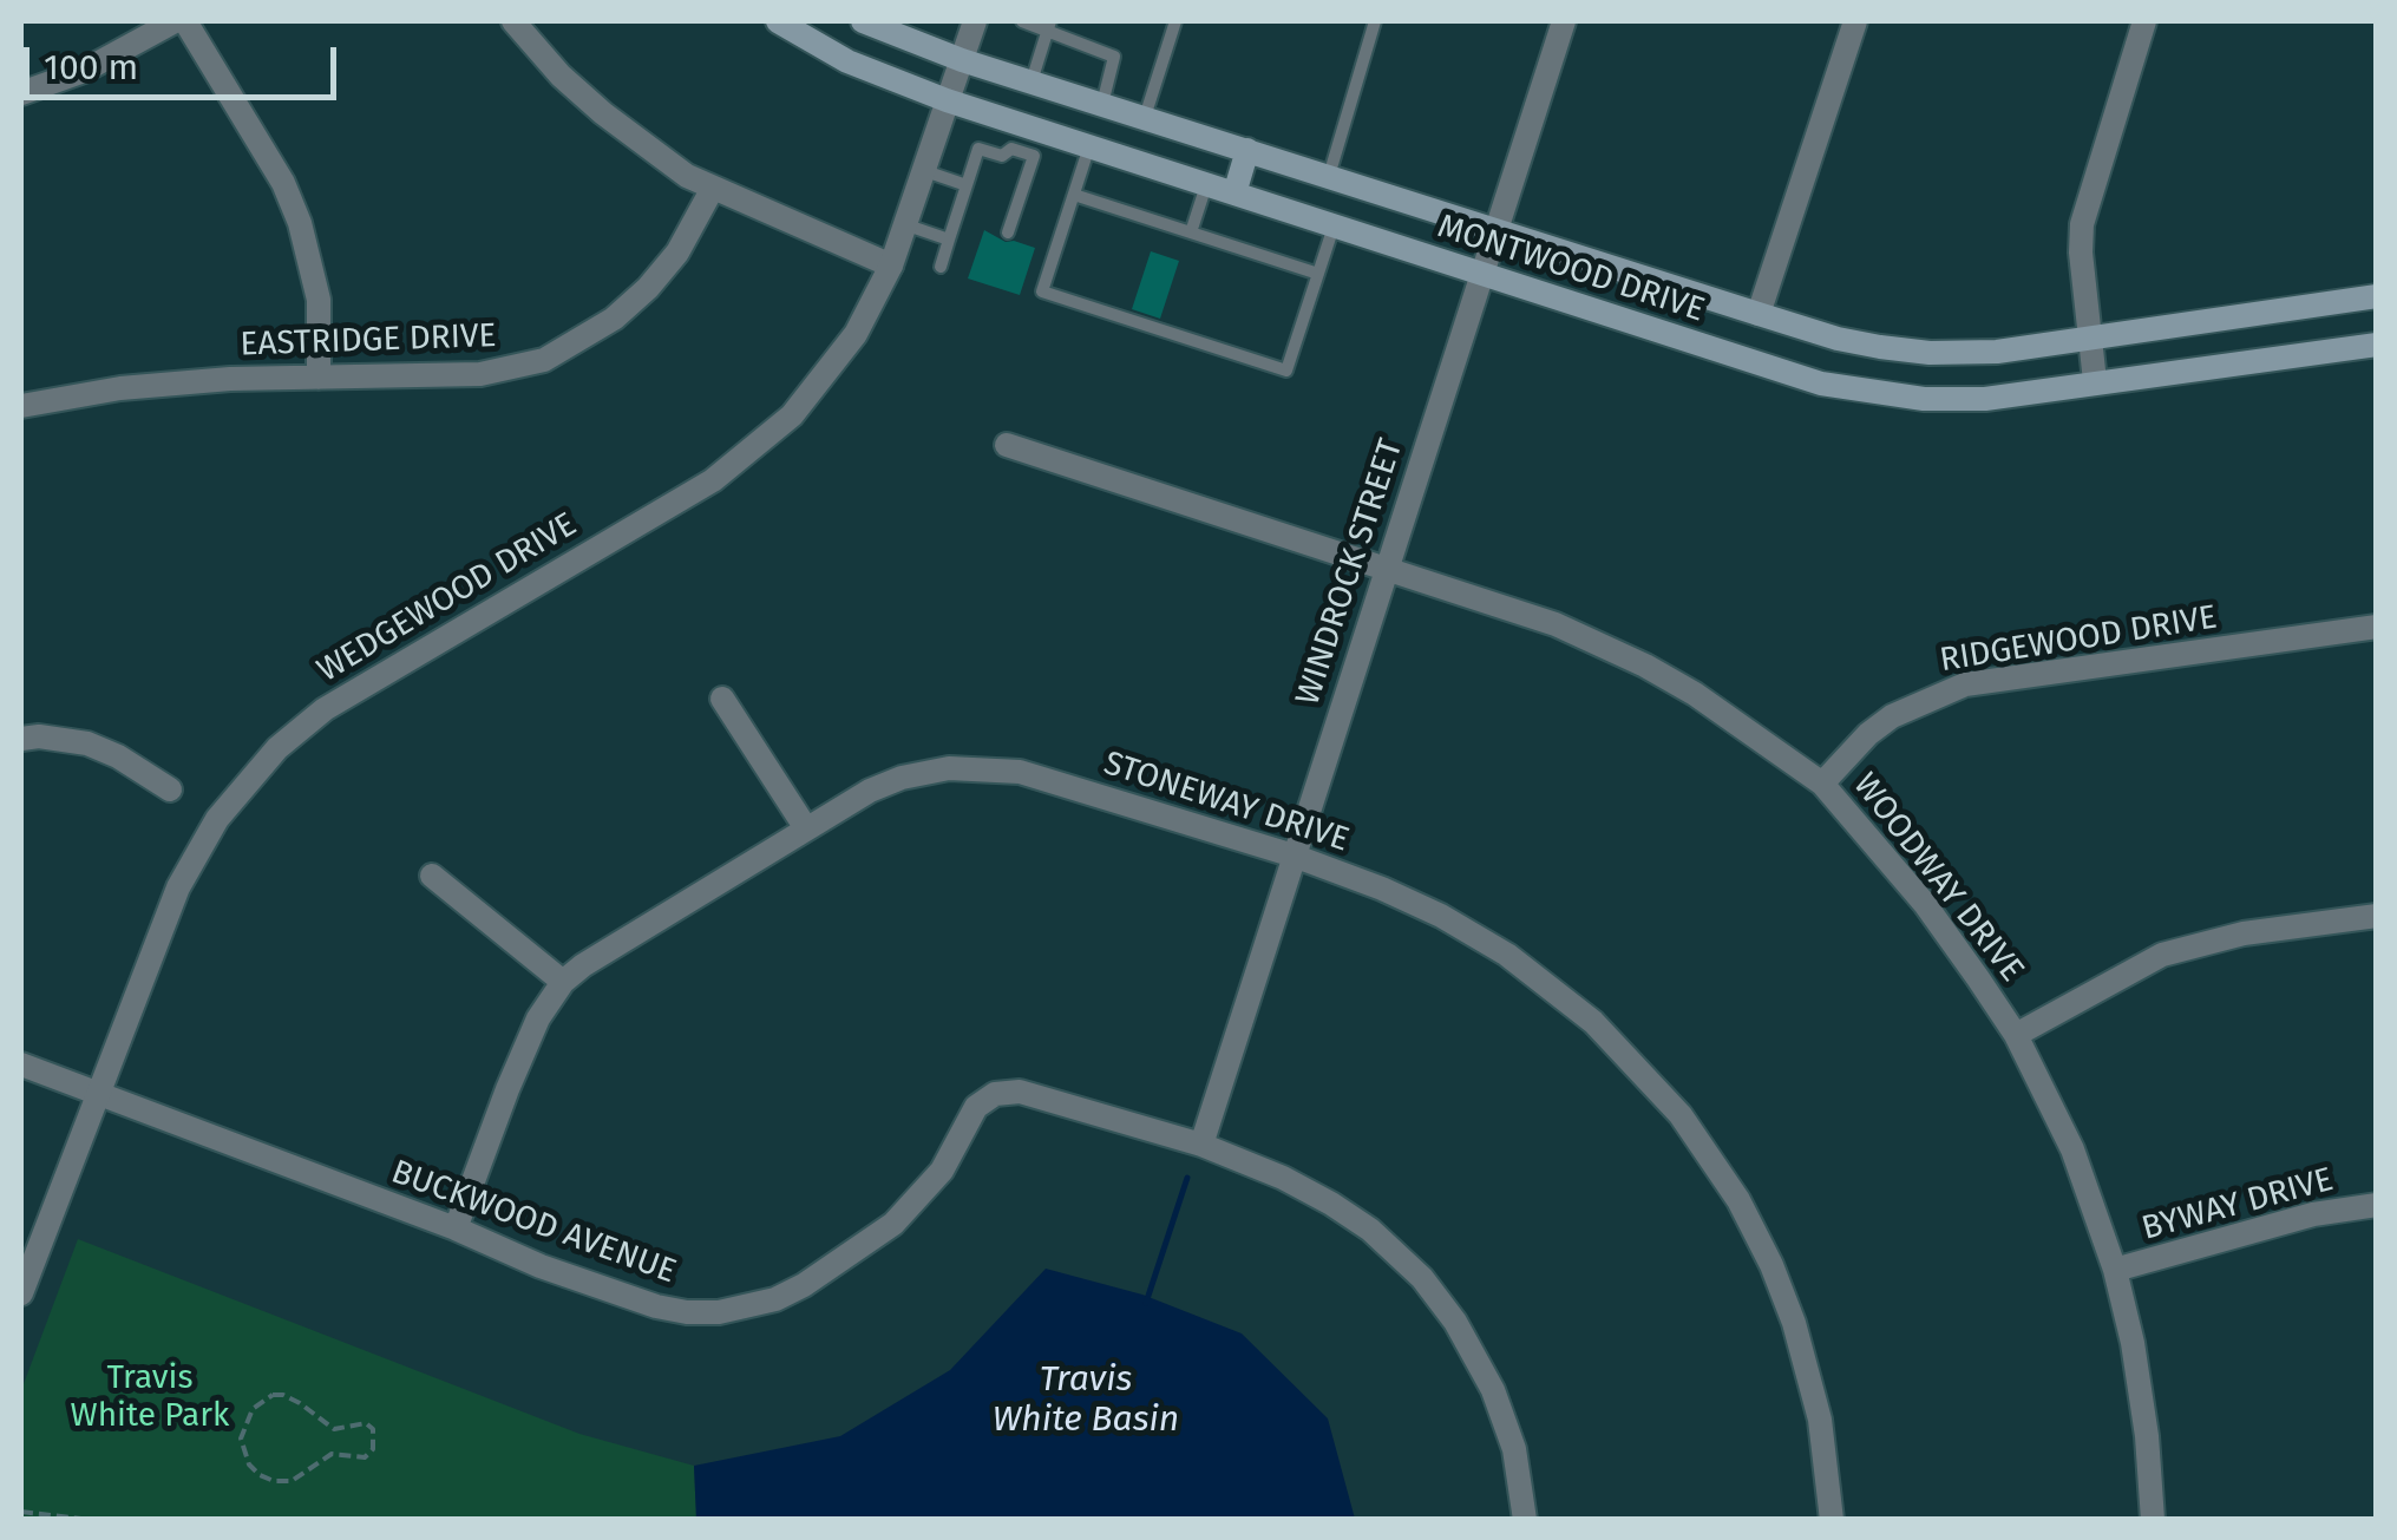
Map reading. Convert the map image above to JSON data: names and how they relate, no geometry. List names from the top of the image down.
{
  "streets": {
    "main road": ["MONTWOOD DRIVE"],
    "street": [
      "EASTRIDGE DRIVE",
      "WINDROCK STREET",
      "WEDGEWOOD DRIVE",
      "RIDGEWOOD DRIVE",
      "STONEWAY DRIVE",
      "WOODWAY DRIVE",
      "BYWAY DRIVE",
      "BUCKWOOD AVENUE"
    ]
  },
  "crossings": [
    ["MONTWOOD DRIVE", "WINDROCK STREET"],
    ["MONTWOOD DRIVE", "WEDGEWOOD DRIVE"],
    ["WINDROCK STREET", "STONEWAY DRIVE"],
    ["WINDROCK STREET", "WOODWAY DRIVE"],
    ["WINDROCK STREET", "BUCKWOOD AVENUE"],
    ["WEDGEWOOD DRIVE", "BUCKWOOD AVENUE"],
    ["RIDGEWOOD DRIVE", "WOODWAY DRIVE"],
    ["STONEWAY DRIVE", "BUCKWOOD AVENUE"],
    ["WOODWAY DRIVE", "BYWAY DRIVE"]
  ],
  "water": ["Travis White Basin"],
  "parks": ["Travis White Park"],
  "scale_bar": "100 m"
}
